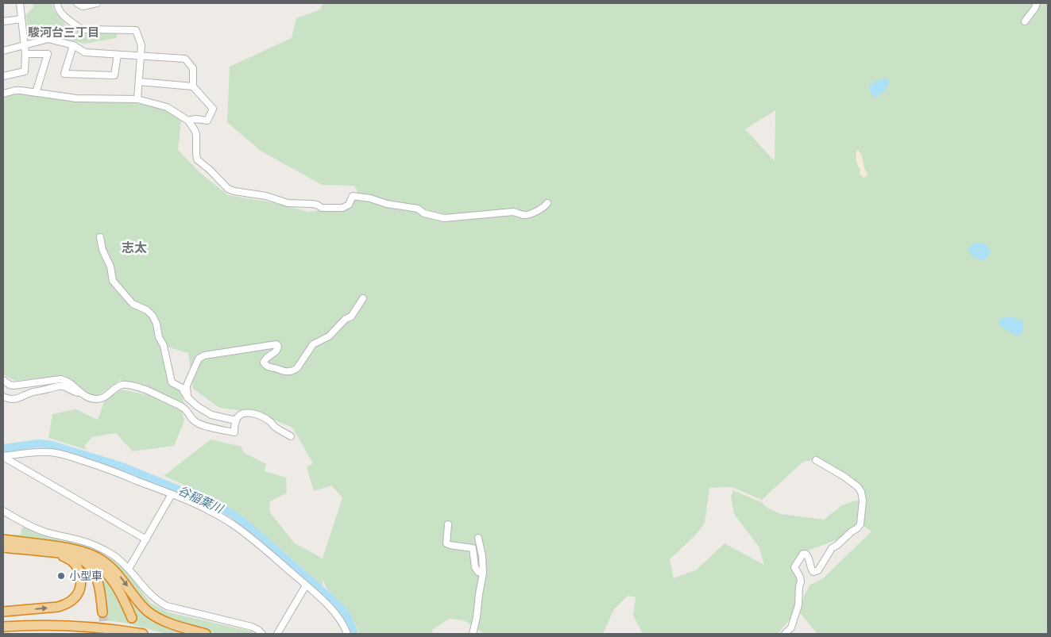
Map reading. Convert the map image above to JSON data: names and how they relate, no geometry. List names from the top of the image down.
{
  "districts": ["駿河台三丁目", "志太"],
  "water": ["谷稲葉川"],
  "places": ["小型車"]
}
